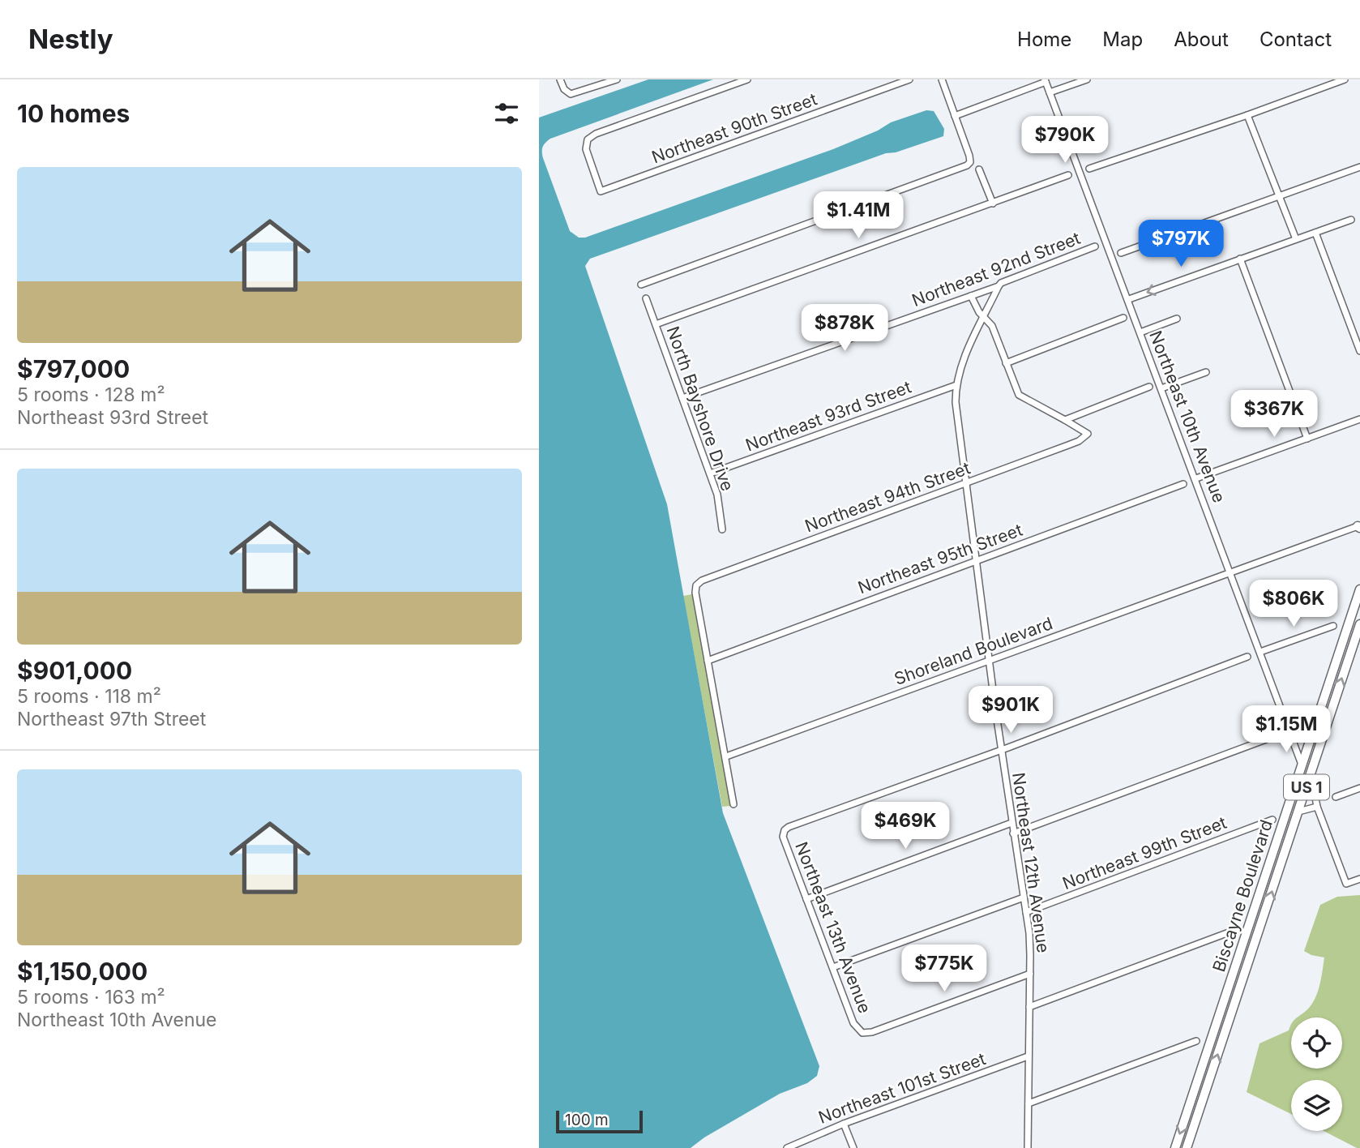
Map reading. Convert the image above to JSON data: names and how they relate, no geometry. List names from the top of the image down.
{
  "streets": {
    "main road": ["US 1", "Biscayne Boulevard"],
    "street": [
      "Northeast 90th Street",
      "Northeast 92nd Street",
      "North Bayshore Drive",
      "Northeast 93rd Street",
      "Northeast 10th Avenue",
      "Northeast 94th Street",
      "Northeast 95th Street",
      "Shoreland Boulevard",
      "Northeast 99th Street",
      "Northeast 12th Avenue",
      "Northeast 13th Avenue",
      "Northeast 101st Street"
    ]
  },
  "crossings": [
    ["Northeast 92nd Street", "North Bayshore Drive"],
    ["Northeast 92nd Street", "Northeast 12th Avenue"],
    ["North Bayshore Drive", "Northeast 93rd Street"],
    ["Northeast 93rd Street", "Northeast 12th Avenue"],
    ["Northeast 10th Avenue", "Shoreland Boulevard"],
    ["Northeast 10th Avenue", "Biscayne Boulevard"],
    ["Northeast 94th Street", "Northeast 95th Street"],
    ["Northeast 94th Street", "Northeast 12th Avenue"],
    ["Northeast 95th Street", "Northeast 12th Avenue"],
    ["Shoreland Boulevard", "Northeast 12th Avenue"],
    ["Northeast 99th Street", "Northeast 12th Avenue"],
    ["Northeast 12th Avenue", "Northeast 13th Avenue"],
    ["Northeast 12th Avenue", "Northeast 101st Street"]
  ],
  "scale_bar": "100 m",
  "page": {
    "header": "Nestly",
    "nav": [
      "Home",
      "Map",
      "About",
      "Contact"
    ],
    "heading": "10 homes",
    "price": [
      "$790K",
      "$1.41M",
      "$797K",
      "$878K",
      "$367K",
      "$806K",
      "$901K",
      "$1.15M",
      "$469K",
      "$775K"
    ],
    "list": [
      {
        "name": "$797,000",
        "note": "5 rooms · 128 m² · Northeast 93rd Street"
      },
      {
        "name": "$901,000",
        "note": "5 rooms · 118 m² · Northeast 97th Street"
      },
      {
        "name": "$1,150,000",
        "note": "5 rooms · 163 m² · Northeast 10th Avenue"
      }
    ],
    "scale": "100 m"
  }
}
